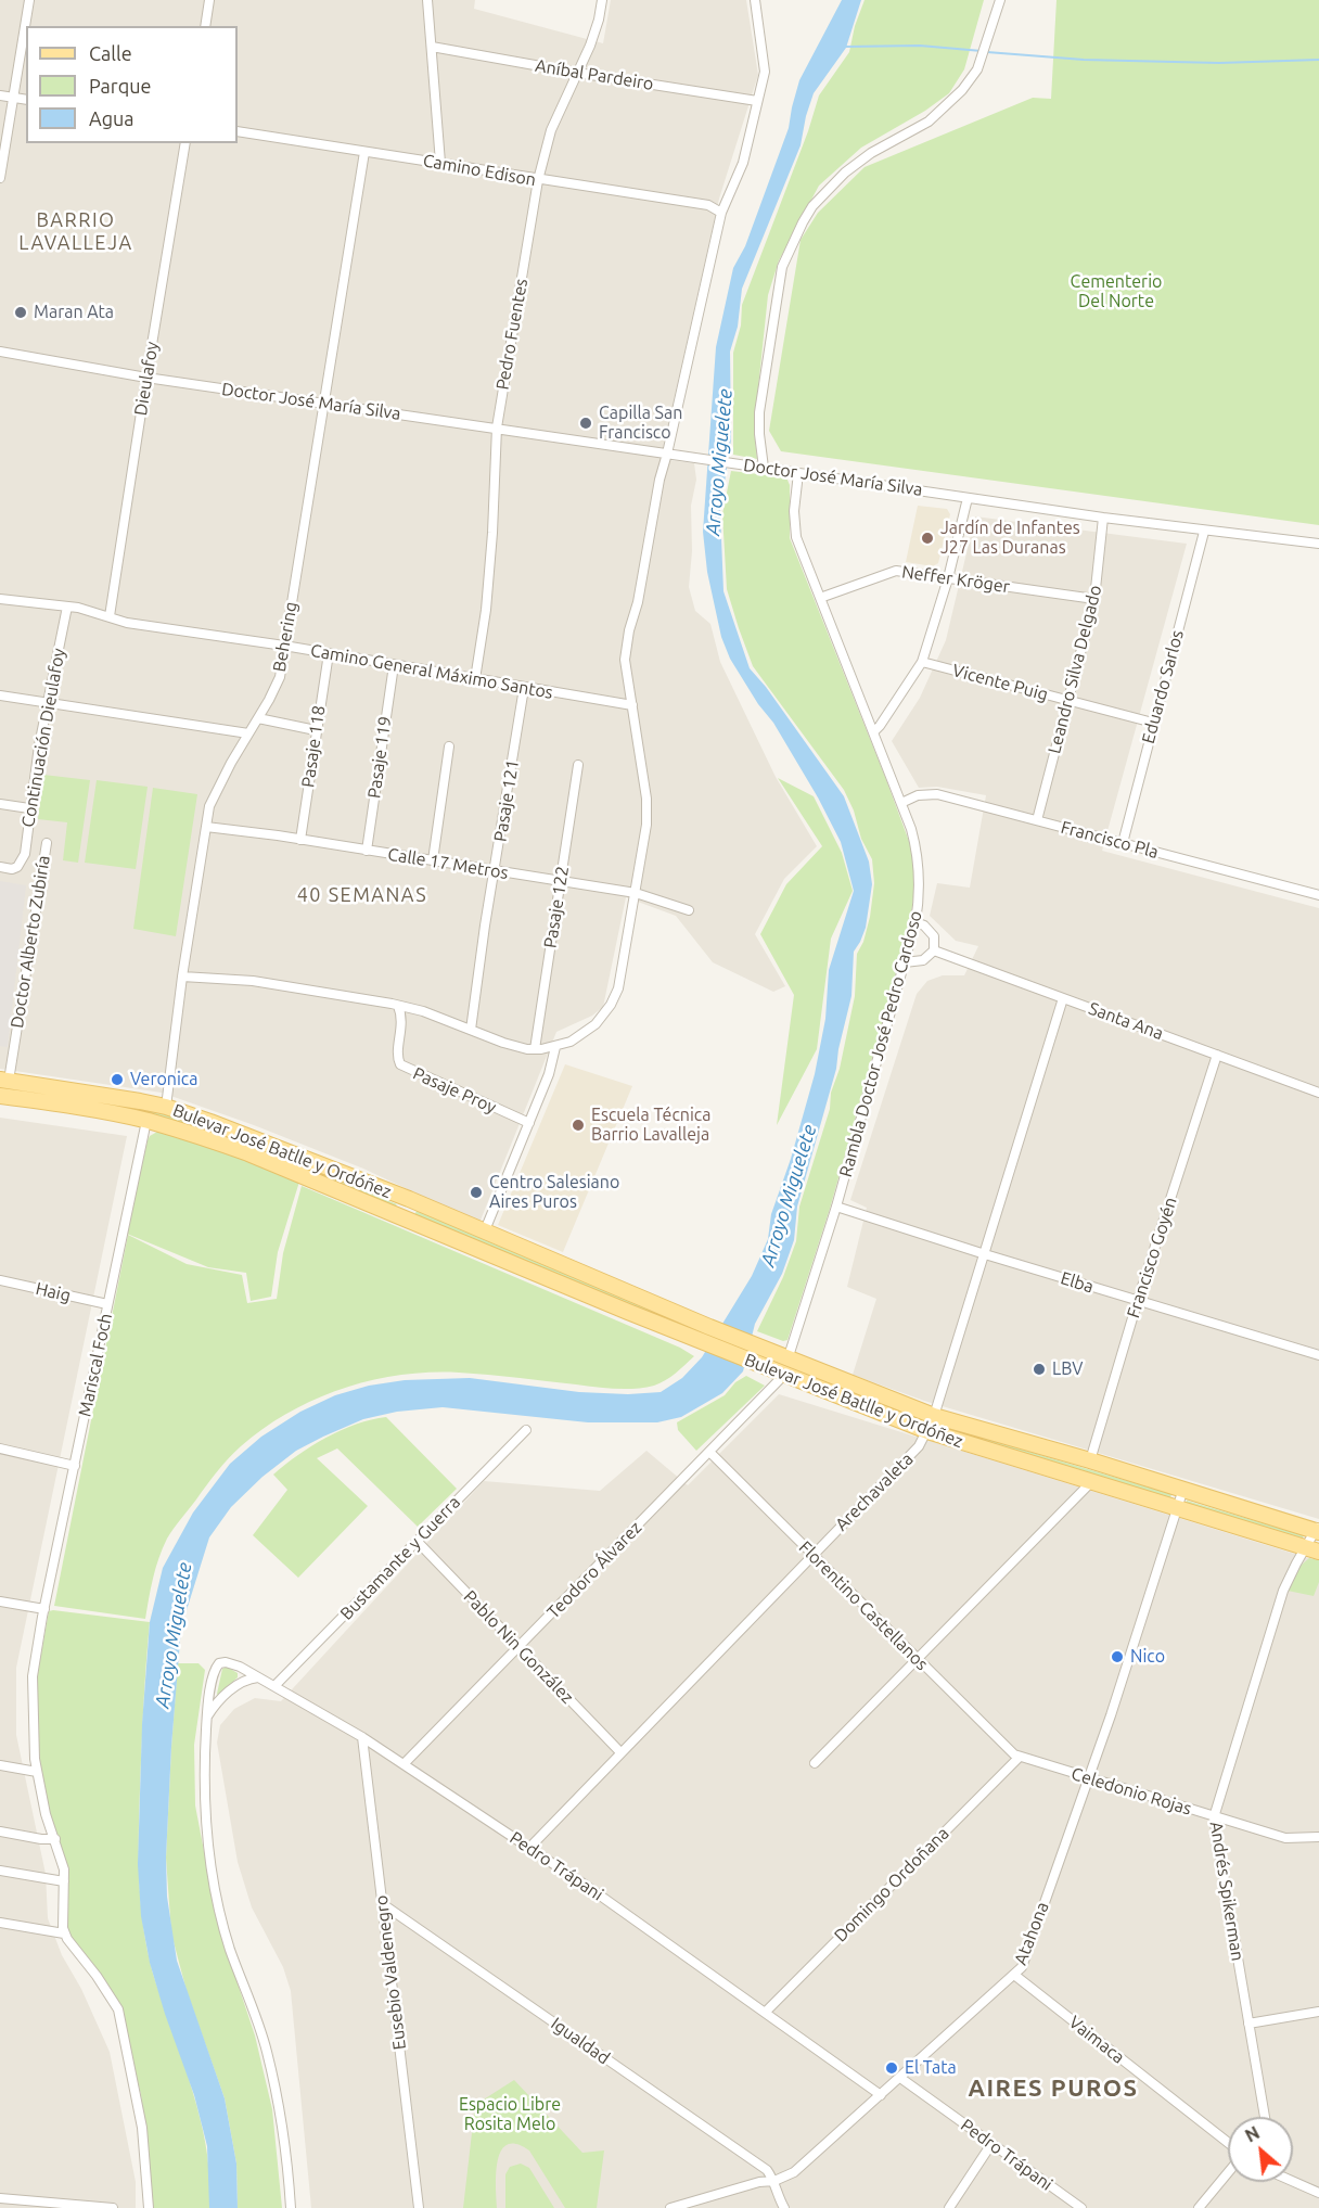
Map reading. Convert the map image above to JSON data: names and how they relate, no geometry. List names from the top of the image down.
{
  "streets": {
    "main road": ["Bulevar José Batlle y Ordóñez"],
    "street": [
      "Aníbal Pardeiro",
      "Camino Edison",
      "Pedro Fuentes",
      "Dieulafoy",
      "Doctor José María Silva",
      "Neffer Kröger",
      "Behering",
      "Leandro Silva Delgado",
      "Camino General Máximo Santos",
      "Vicente Puig",
      "Eduardo Sarlos",
      "Continuación Dieulafoy",
      "Pasaje 118",
      "Pasaje 119",
      "Pasaje 121",
      "Francisco Pla",
      "Calle 17 Metros",
      "Pasaje 122",
      "Doctor Alberto Zubiría",
      "Santa Ana",
      "Rambla Doctor José Pedro Cardoso",
      "Pasaje Proy",
      "Francisco Goyén",
      "Elba",
      "Haig",
      "Mariscal Foch",
      "Arechavaleta",
      "Bustamante y Guerra",
      "Teodoro Álvarez",
      "Florentino Castellanos",
      "Pablo Nin González",
      "Celedonio Rojas",
      "Pedro Trápani",
      "Domingo Ordoñana",
      "Andrés Spikerman",
      "Atahona",
      "Eusebio Valdenegro",
      "Vaimaca",
      "Igualdad"
    ]
  },
  "crossings": [
    ["Aníbal Pardeiro", "Pedro Fuentes"],
    ["Camino Edison", "Pedro Fuentes"],
    ["Camino Edison", "Behering"],
    ["Pedro Fuentes", "Doctor José María Silva"],
    ["Pedro Fuentes", "Camino General Máximo Santos"],
    ["Dieulafoy", "Doctor José María Silva"],
    ["Dieulafoy", "Camino General Máximo Santos"],
    ["Doctor José María Silva", "Behering"],
    ["Doctor José María Silva", "Leandro Silva Delgado"],
    ["Doctor José María Silva", "Eduardo Sarlos"],
    ["Doctor José María Silva", "Rambla Doctor José Pedro Cardoso"],
    ["Neffer Kröger", "Leandro Silva Delgado"],
    ["Neffer Kröger", "Rambla Doctor José Pedro Cardoso"],
    ["Behering", "Camino General Máximo Santos"],
    ["Behering", "Calle 17 Metros"],
    ["Behering", "Bulevar José Batlle y Ordóñez"],
    ["Leandro Silva Delgado", "Vicente Puig"],
    ["Leandro Silva Delgado", "Francisco Pla"],
    ["Camino General Máximo Santos", "Continuación Dieulafoy"],
    ["Camino General Máximo Santos", "Pasaje 118"],
    ["Camino General Máximo Santos", "Pasaje 119"],
    ["Camino General Máximo Santos", "Pasaje 121"],
    ["Vicente Puig", "Eduardo Sarlos"],
    ["Eduardo Sarlos", "Francisco Pla"],
    ["Pasaje 118", "Calle 17 Metros"],
    ["Pasaje 119", "Calle 17 Metros"],
    ["Pasaje 121", "Calle 17 Metros"],
    ["Francisco Pla", "Rambla Doctor José Pedro Cardoso"],
    ["Calle 17 Metros", "Pasaje 122"],
    ["Doctor Alberto Zubiría", "Bulevar José Batlle y Ordóñez"],
    ["Santa Ana", "Francisco Goyén"],
    ["Santa Ana", "Arechavaleta"],
    ["Rambla Doctor José Pedro Cardoso", "Bulevar José Batlle y Ordóñez"],
    ["Rambla Doctor José Pedro Cardoso", "Elba"],
    ["Bulevar José Batlle y Ordóñez", "Francisco Goyén"],
    ["Bulevar José Batlle y Ordóñez", "Mariscal Foch"],
    ["Bulevar José Batlle y Ordóñez", "Arechavaleta"],
    ["Bulevar José Batlle y Ordóñez", "Teodoro Álvarez"],
    ["Bulevar José Batlle y Ordóñez", "Andrés Spikerman"],
    ["Bulevar José Batlle y Ordóñez", "Atahona"],
    ["Francisco Goyén", "Elba"],
    ["Elba", "Arechavaleta"],
    ["Haig", "Mariscal Foch"],
    ["Arechavaleta", "Florentino Castellanos"],
    ["Arechavaleta", "Pablo Nin González"],
    ["Arechavaleta", "Pedro Trápani"],
    ["Bustamante y Guerra", "Pablo Nin González"],
    ["Bustamante y Guerra", "Pedro Trápani"],
    ["Teodoro Álvarez", "Florentino Castellanos"],
    ["Teodoro Álvarez", "Pablo Nin González"],
    ["Teodoro Álvarez", "Pedro Trápani"],
    ["Florentino Castellanos", "Celedonio Rojas"],
    ["Florentino Castellanos", "Domingo Ordoñana"],
    ["Celedonio Rojas", "Domingo Ordoñana"],
    ["Celedonio Rojas", "Andrés Spikerman"],
    ["Celedonio Rojas", "Atahona"],
    ["Pedro Trápani", "Domingo Ordoñana"],
    ["Pedro Trápani", "Atahona"],
    ["Pedro Trápani", "Eusebio Valdenegro"],
    ["Atahona", "Vaimaca"],
    ["Atahona", "Igualdad"],
    ["Eusebio Valdenegro", "Igualdad"]
  ],
  "districts": ["BARRIO LAVALLEJA", "40 SEMANAS", "AIRES PUROS"],
  "water": ["Arroyo Miguelete"],
  "parks": ["Cementerio Del Norte", "Espacio Libre Rosita Melo"],
  "places": [
    "Maran Ata",
    "Capilla San Francisco",
    "Jardín de Infantes J27 Las Duranas",
    "Veronica",
    "Escuela Técnica Barrio Lavalleja",
    "Centro Salesiano Aires Puros",
    "LBV",
    "Nico",
    "El Tata"
  ],
  "legend": ["Calle", "Parque", "Agua"],
  "north": "top left"
}
